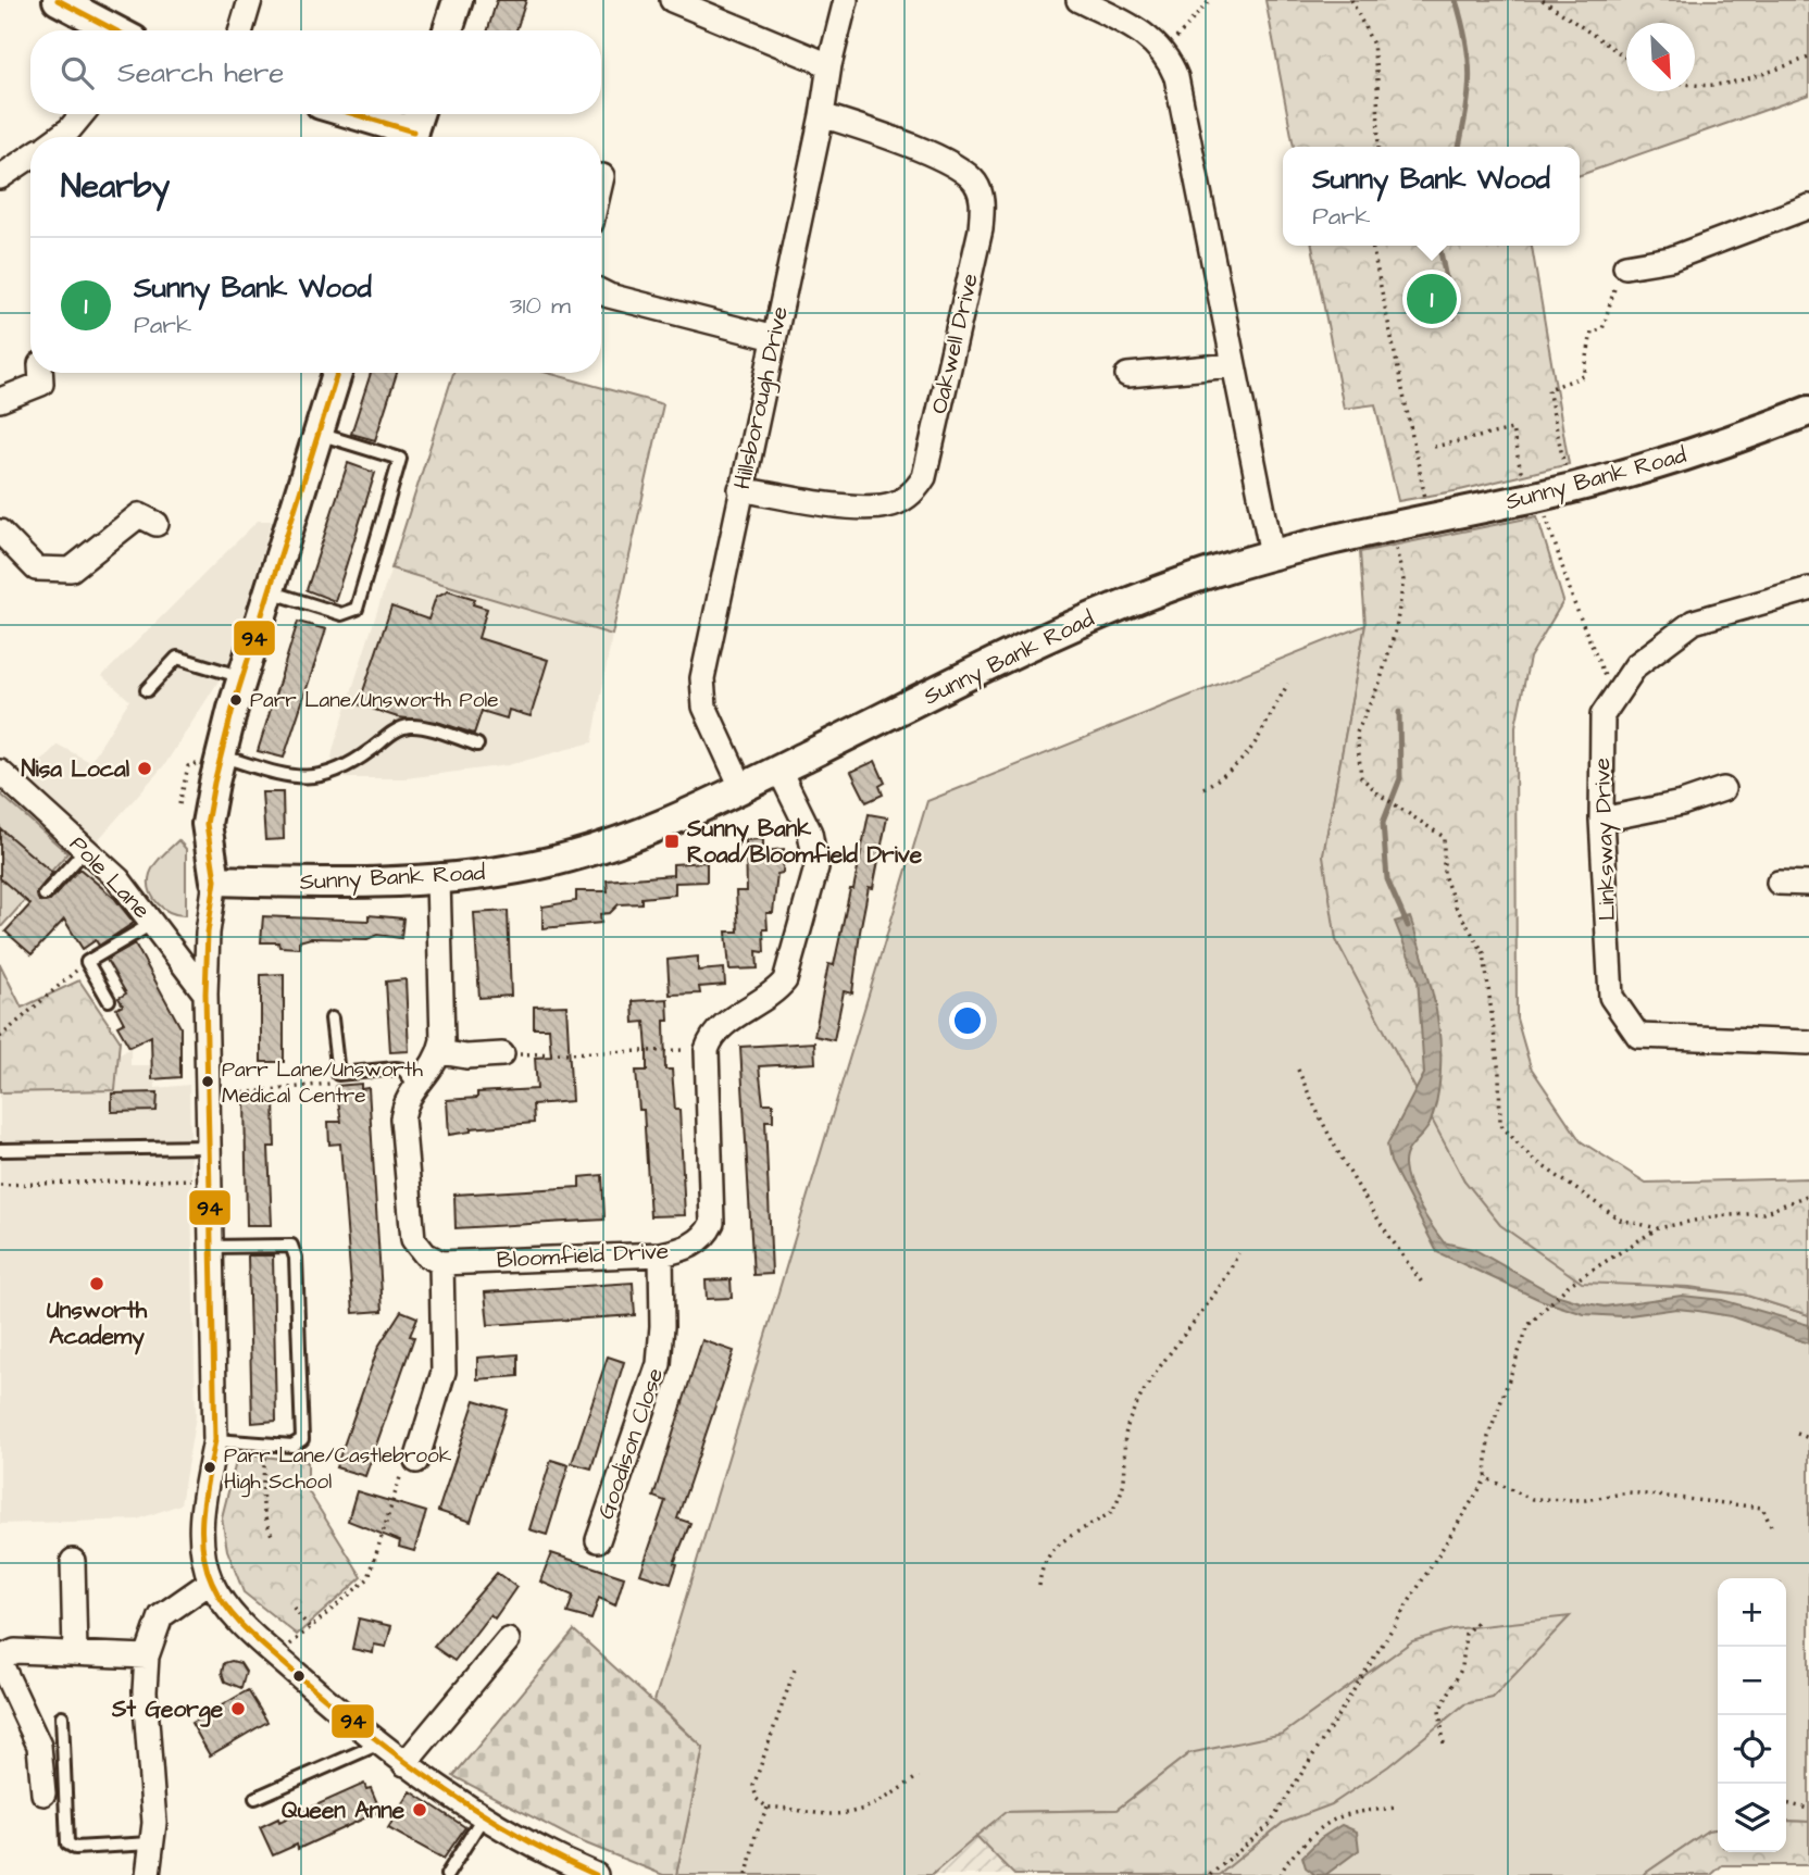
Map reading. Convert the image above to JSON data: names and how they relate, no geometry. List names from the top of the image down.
{
  "streets": {
    "street": [
      "Oakwell Drive",
      "Hillsborough Drive",
      "Sunny Bank Road",
      "Linksway Drive",
      "Pole Lane",
      "Bloomfield Drive",
      "Goodison Close"
    ]
  },
  "crossings": [
    ["Oakwell Drive", "Hillsborough Drive"],
    ["Hillsborough Drive", "Sunny Bank Road"],
    ["Sunny Bank Road", "Bloomfield Drive"],
    ["Bloomfield Drive", "Goodison Close"]
  ],
  "places": {
    "other": [
      "Parr Lane/Unsworth Pole",
      "Nisa Local",
      "Parr Lane/Unsworth Medical Centre",
      "Unsworth Academy",
      "Parr Lane/Castlebrook High School",
      "St George",
      "Queen Anne"
    ],
    "transit": ["Sunny Bank Road/Bloomfield Drive"]
  },
  "lines": ["transit line 94"],
  "north": "bottom right",
  "page": {
    "search": "Search here",
    "heading": "Nearby",
    "popup": ["Sunny Bank Wood", "Park"],
    "list": [
      {
        "mark": "1",
        "name": "Sunny Bank Wood",
        "note": "Park",
        "value": "310 m"
      }
    ],
    "pins": "1",
    "map_buttons": ["+", "−"]
  }
}
